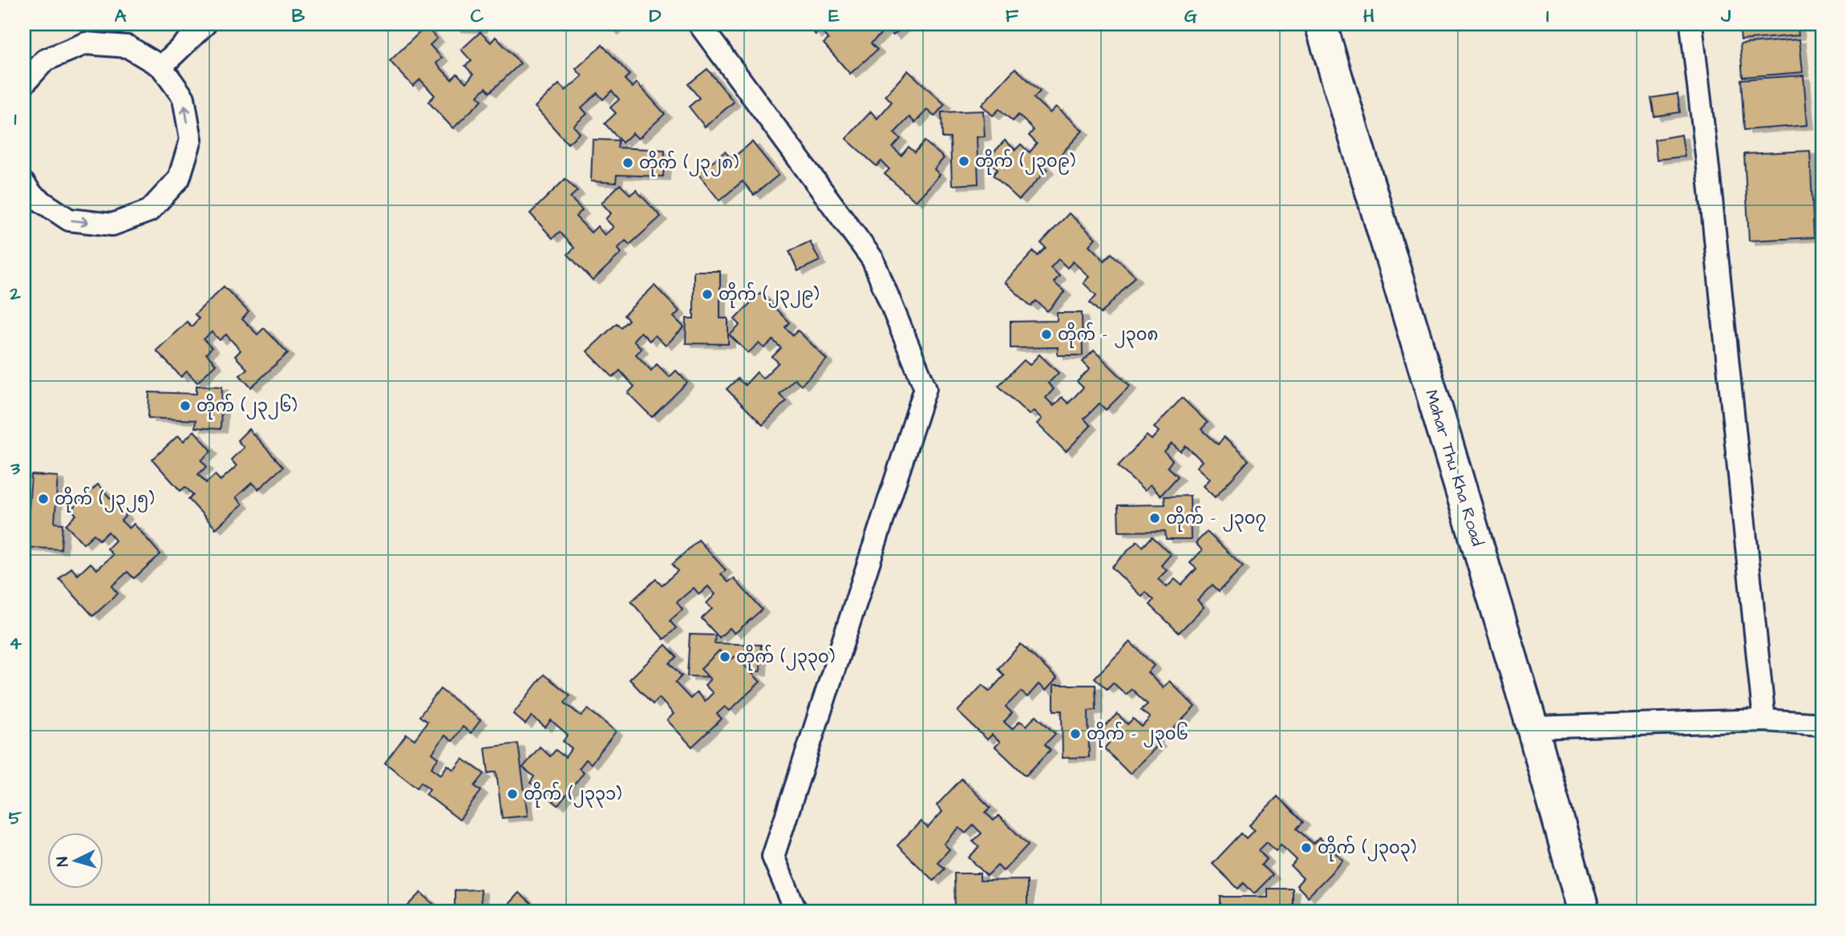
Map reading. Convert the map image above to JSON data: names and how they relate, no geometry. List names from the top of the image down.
{
  "streets": {
    "main road": ["Mahar Thu Kha Road"]
  },
  "places": [
    "တိုက် (၂၃၀၉)",
    "တိုက် (၂၃၂၈)",
    "တိုက် (၂၃၂၉)",
    "တိုက် - ၂၃၀၈",
    "တိုက် (၂၃၂၆)",
    "တိုက် (၂၃၂၅)",
    "တိုက် - ၂၃၀၇",
    "တိုက် (၂၃၃၀)",
    "တိုက် - ၂၃၀၆",
    "တိုက် (၂၃၃၁)",
    "တိုက် (၂၃၀၃)"
  ],
  "north": "left",
  "grid": {
    "columns": [
      "A",
      "B",
      "C",
      "D",
      "E",
      "F",
      "G",
      "H",
      "I",
      "J"
    ],
    "rows": [
      "1",
      "2",
      "3",
      "4",
      "5"
    ]
  }
}
